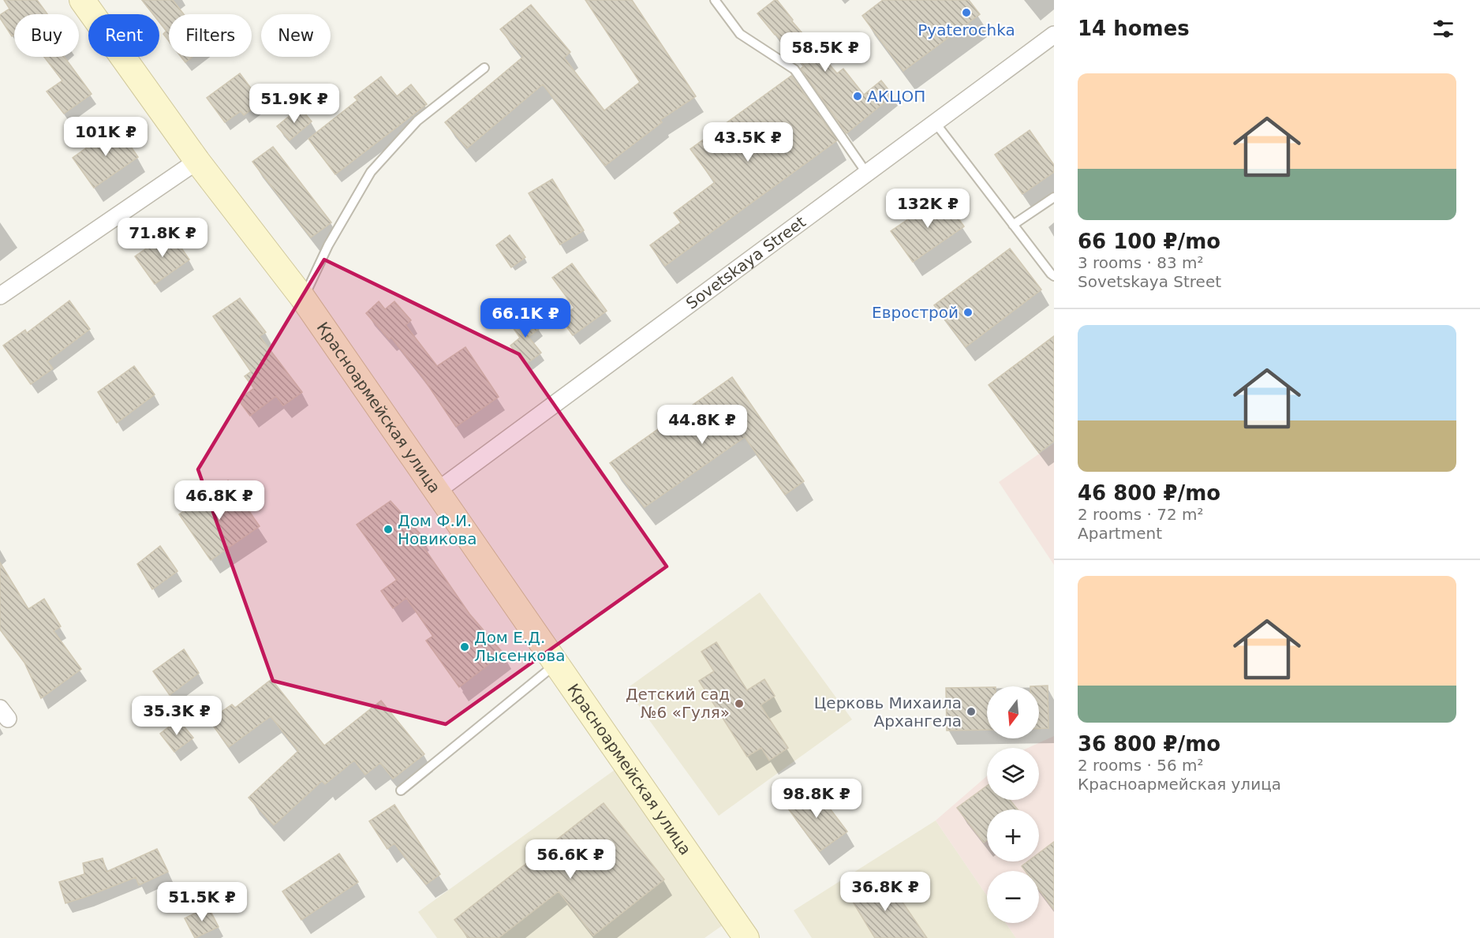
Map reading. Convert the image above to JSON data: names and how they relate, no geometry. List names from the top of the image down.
{
  "streets": {
    "main road": ["Красноармейская улица"],
    "street": ["Sovetskaya Street"]
  },
  "crossings": [
    ["Sovetskaya Street", "Красноармейская улица"]
  ],
  "places": [
    "Pyaterochka",
    "АКЦОП",
    "Еврострой",
    "Дом Ф.И. Новикова",
    "Дом Е.Д. Лысенкова",
    "Детский сад №6 «Гуля»",
    "Церковь Михаила Архангела"
  ],
  "north": "bottom",
  "page": {
    "heading": "14 homes",
    "chip": [
      "Buy",
      "Rent",
      "Filters",
      "New"
    ],
    "price": [
      "58.5K ₽",
      "51.9K ₽",
      "101K ₽",
      "43.5K ₽",
      "132K ₽",
      "71.8K ₽",
      "66.1K ₽",
      "44.8K ₽",
      "46.8K ₽",
      "35.3K ₽",
      "98.8K ₽",
      "56.6K ₽",
      "36.8K ₽",
      "51.5K ₽"
    ],
    "list": [
      {
        "name": "66 100 ₽/mo",
        "note": "3 rooms · 83 m² · Sovetskaya Street"
      },
      {
        "name": "46 800 ₽/mo",
        "note": "2 rooms · 72 m² · Apartment"
      },
      {
        "name": "36 800 ₽/mo",
        "note": "2 rooms · 56 m² · Красноармейская улица"
      }
    ],
    "map_buttons": ["+", "−"]
  }
}
